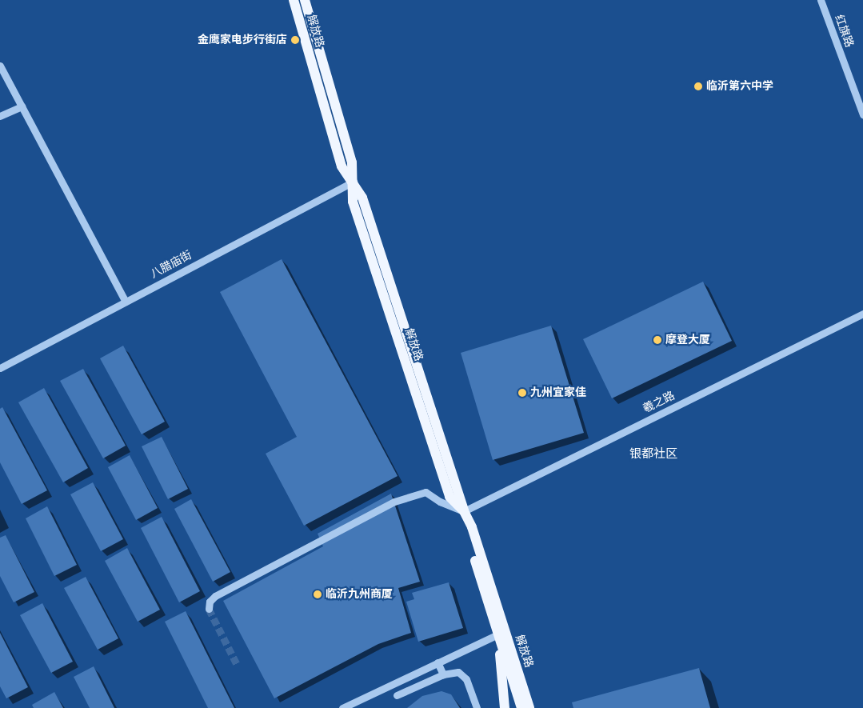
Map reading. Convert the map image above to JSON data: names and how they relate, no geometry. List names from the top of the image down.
{
  "streets": {
    "main road": ["解放路"],
    "street": ["红旗路", "八腊庙街", "羲之路"]
  },
  "crossings": [
    ["解放路", "八腊庙街"],
    ["解放路", "羲之路"]
  ],
  "districts": ["银都社区"],
  "places": [
    "金鹰家电步行街店",
    "临沂第六中学",
    "摩登大厦",
    "九州宜家佳",
    "临沂九州商厦"
  ]
}
